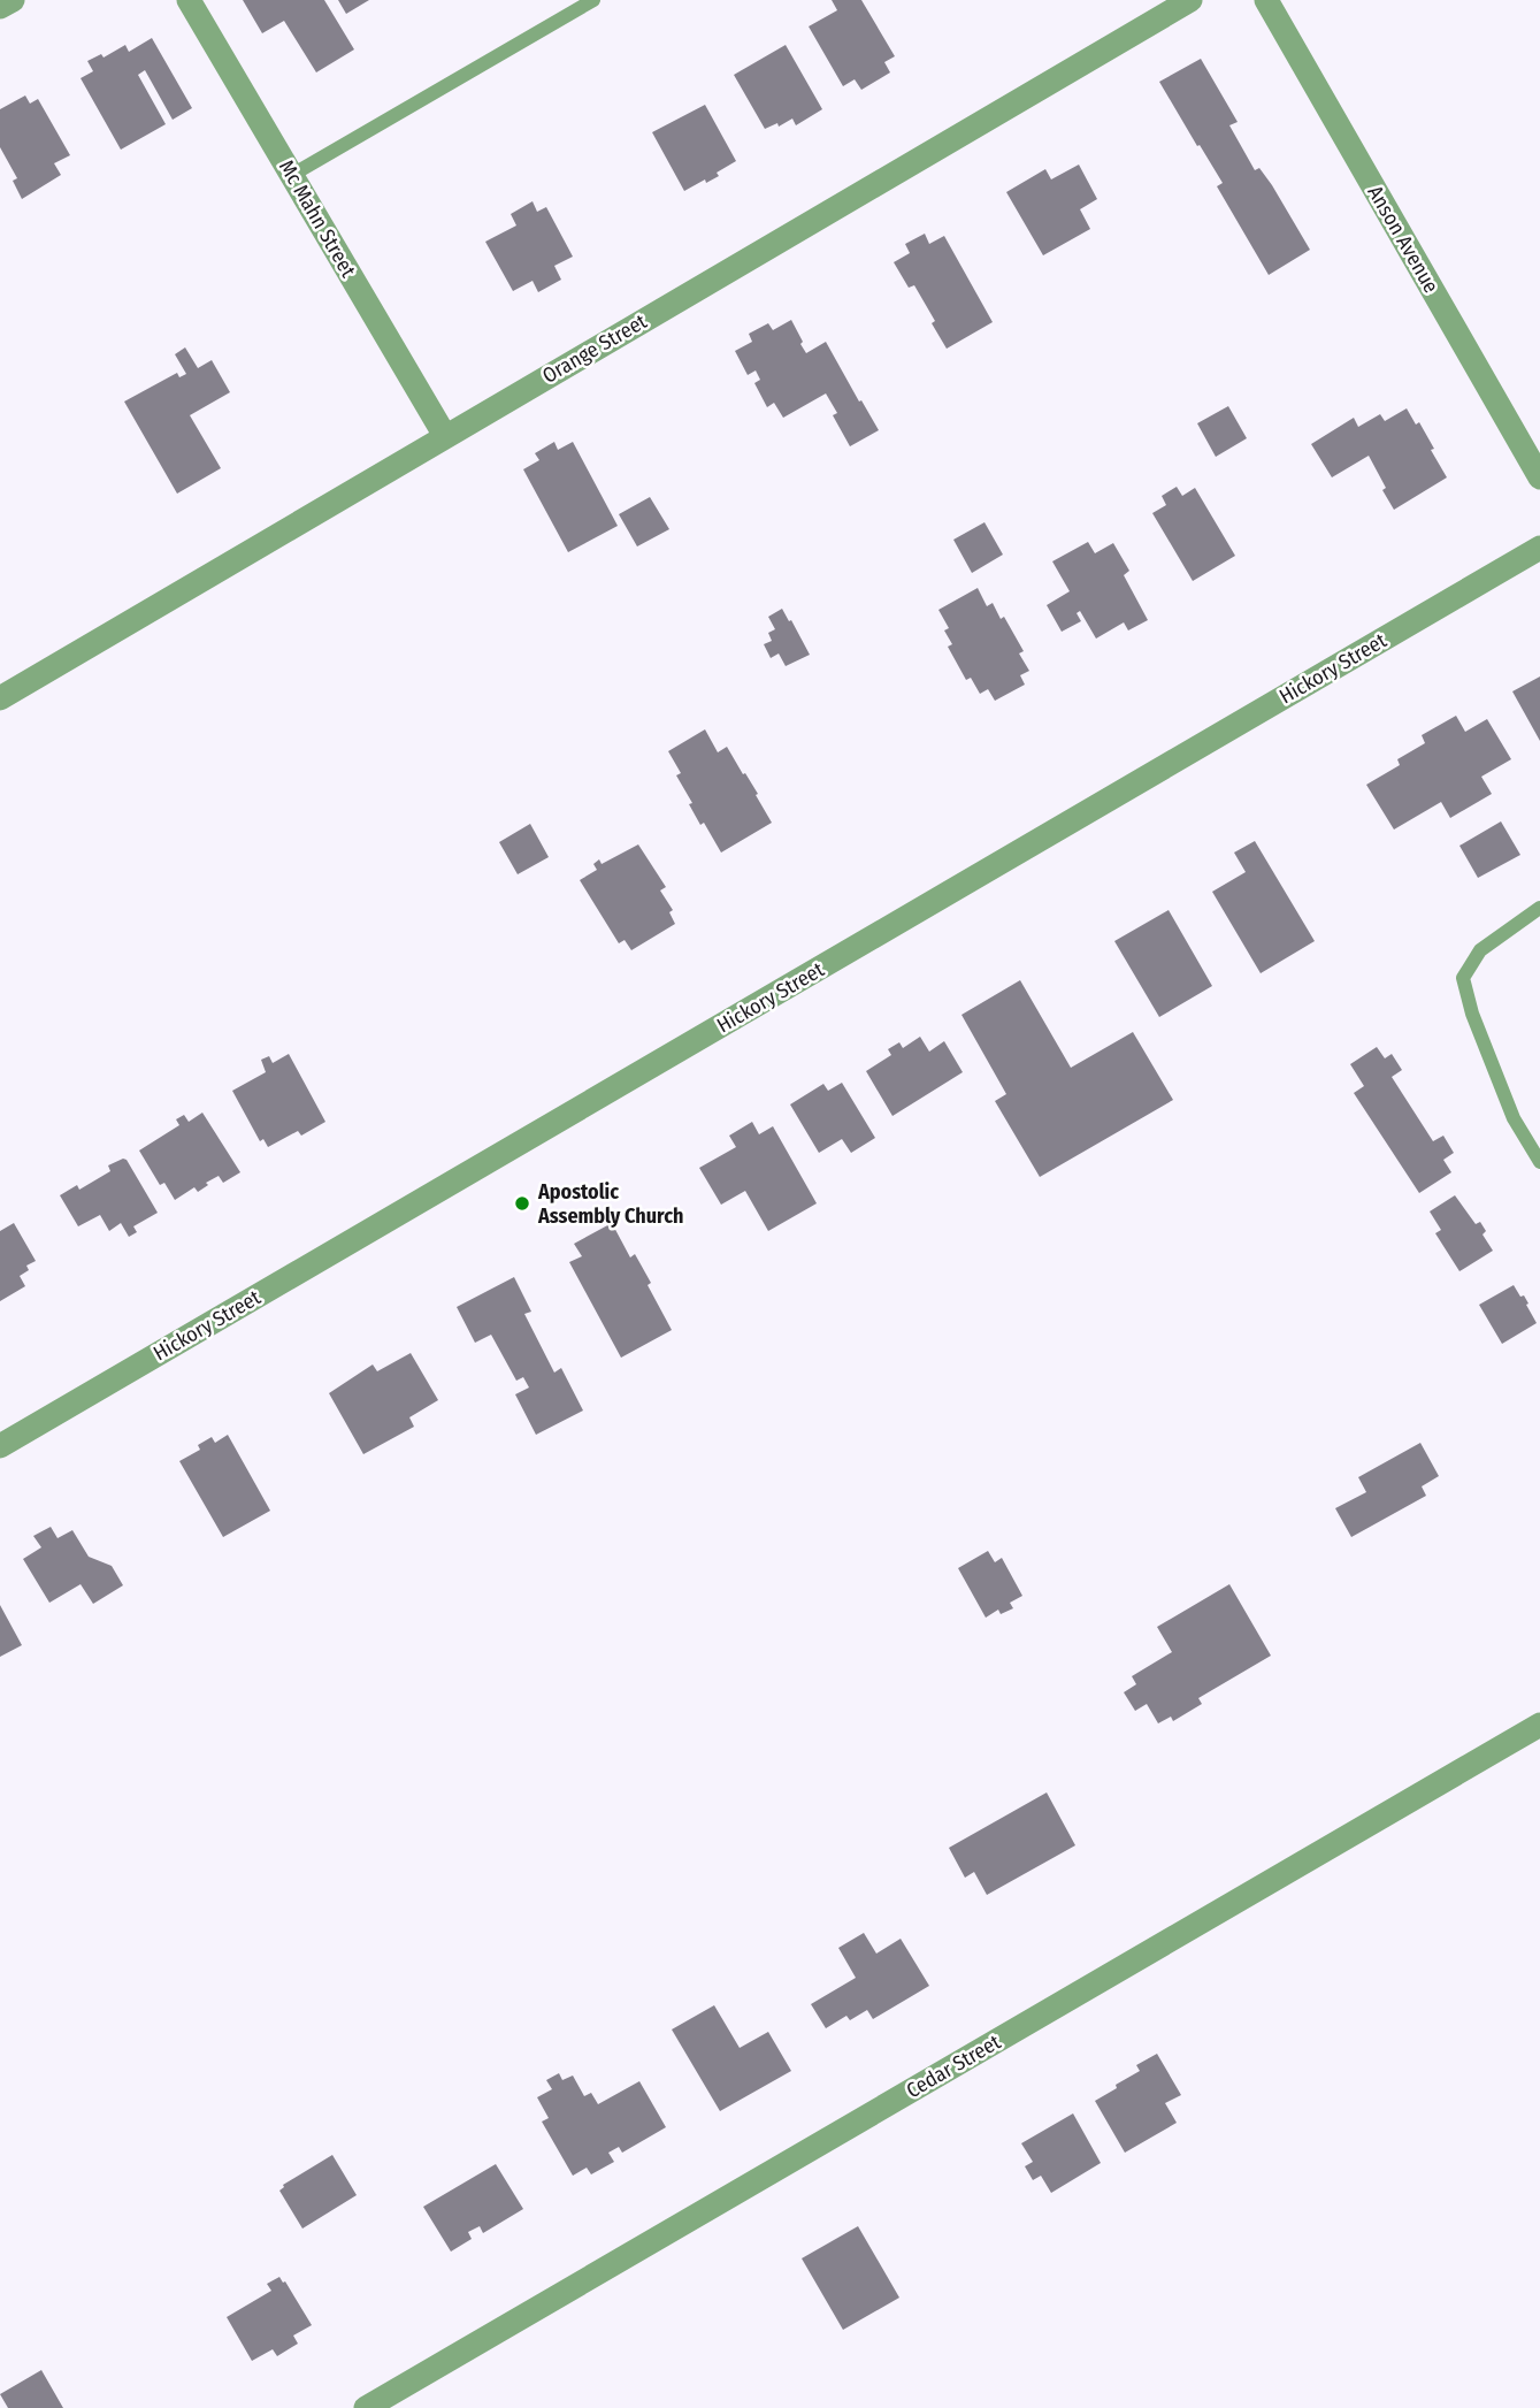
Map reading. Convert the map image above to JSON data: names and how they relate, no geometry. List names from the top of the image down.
{
  "streets": {
    "street": [
      "Mc Mahn Street",
      "Anson Avenue",
      "Orange Street",
      "Hickory Street",
      "Cedar Street"
    ]
  },
  "crossings": [
    ["Mc Mahn Street", "Orange Street"]
  ],
  "places": ["Apostolic Assembly Church"]
}
